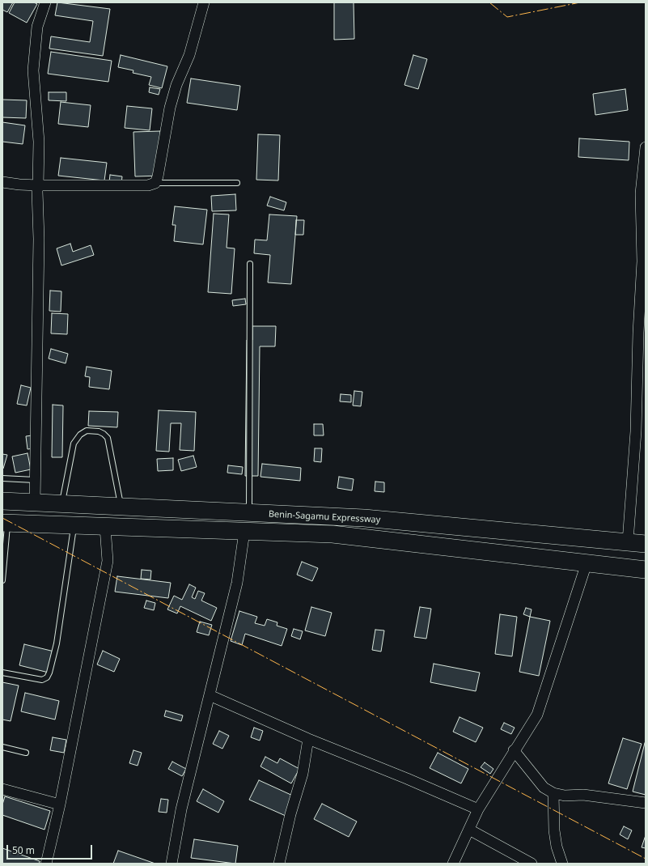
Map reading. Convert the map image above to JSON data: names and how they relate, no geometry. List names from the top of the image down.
{
  "streets": {
    "highway": ["Benin-Sagamu Expressway"]
  },
  "scale_bar": "50 m"
}
